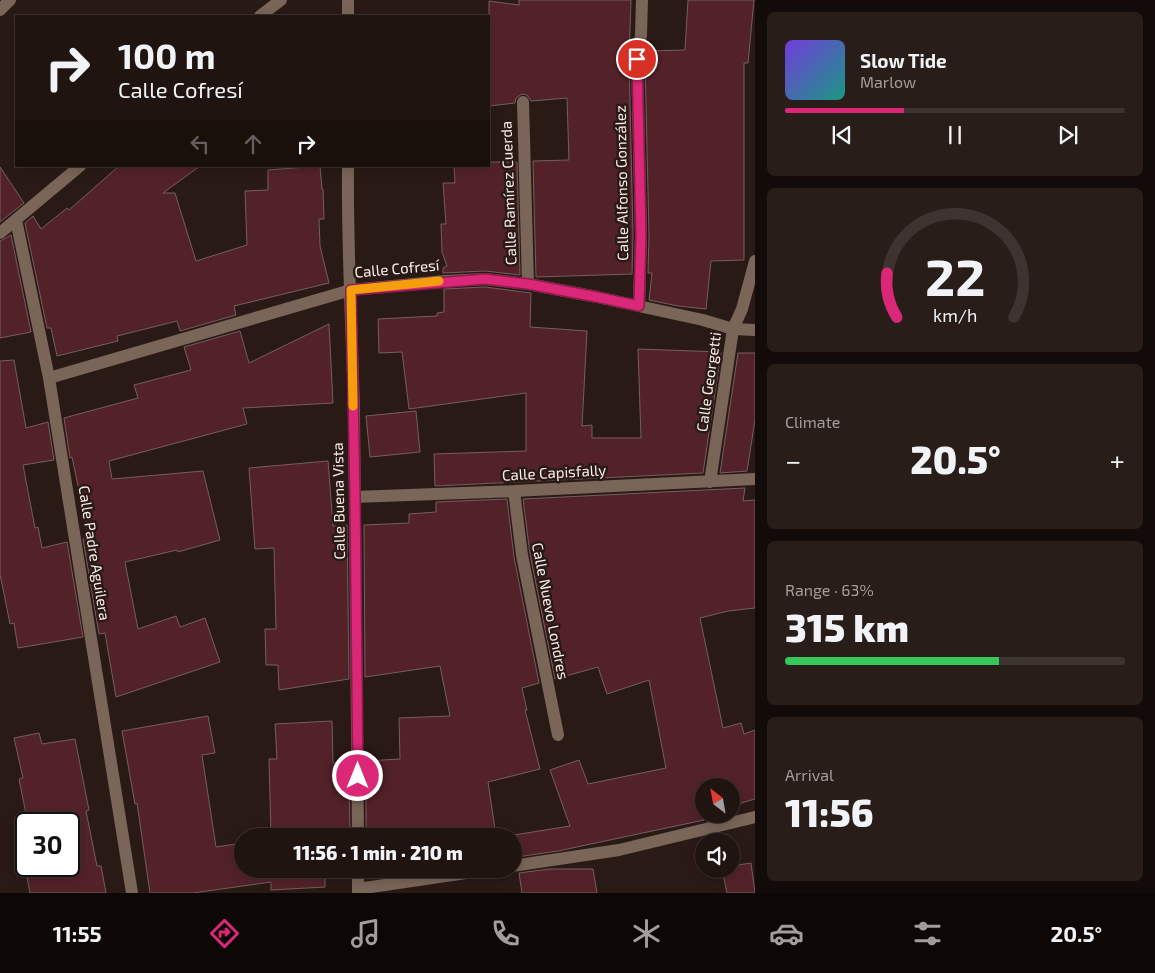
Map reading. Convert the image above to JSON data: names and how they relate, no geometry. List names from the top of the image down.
{
  "streets": {
    "street": [
      "Calle Alfonso González",
      "Calle Ramírez Cuerda",
      "Calle Cofresí",
      "Calle Georgetti",
      "Calle Capisfally",
      "Calle Buena Vista",
      "Calle Padre Aguilera",
      "Calle Nuevo Londres"
    ]
  },
  "crossings": [
    ["Calle Alfonso González", "Calle Cofresí"],
    ["Calle Ramírez Cuerda", "Calle Cofresí"],
    ["Calle Cofresí", "Calle Georgetti"],
    ["Calle Cofresí", "Calle Buena Vista"],
    ["Calle Cofresí", "Calle Padre Aguilera"],
    ["Calle Georgetti", "Calle Capisfally"],
    ["Calle Capisfally", "Calle Buena Vista"],
    ["Calle Capisfally", "Calle Nuevo Londres"]
  ],
  "north": "top left",
  "page": {
    "turn": ["100 m", "Calle Cofresí"],
    "song": ["Slow Tide", "Marlow"],
    "tile": [
      "Climate",
      ["Range · 63%", "315 km"],
      ["Arrival", "11:56"]
    ],
    "heat": ["−", "20.5°", "+"],
    "limit": "30",
    "trip": "11:56 · 1 min · 210 m",
    "tabs": ["11:55", "20.5°"],
    "gauge": ["22", "km/h"]
  }
}
